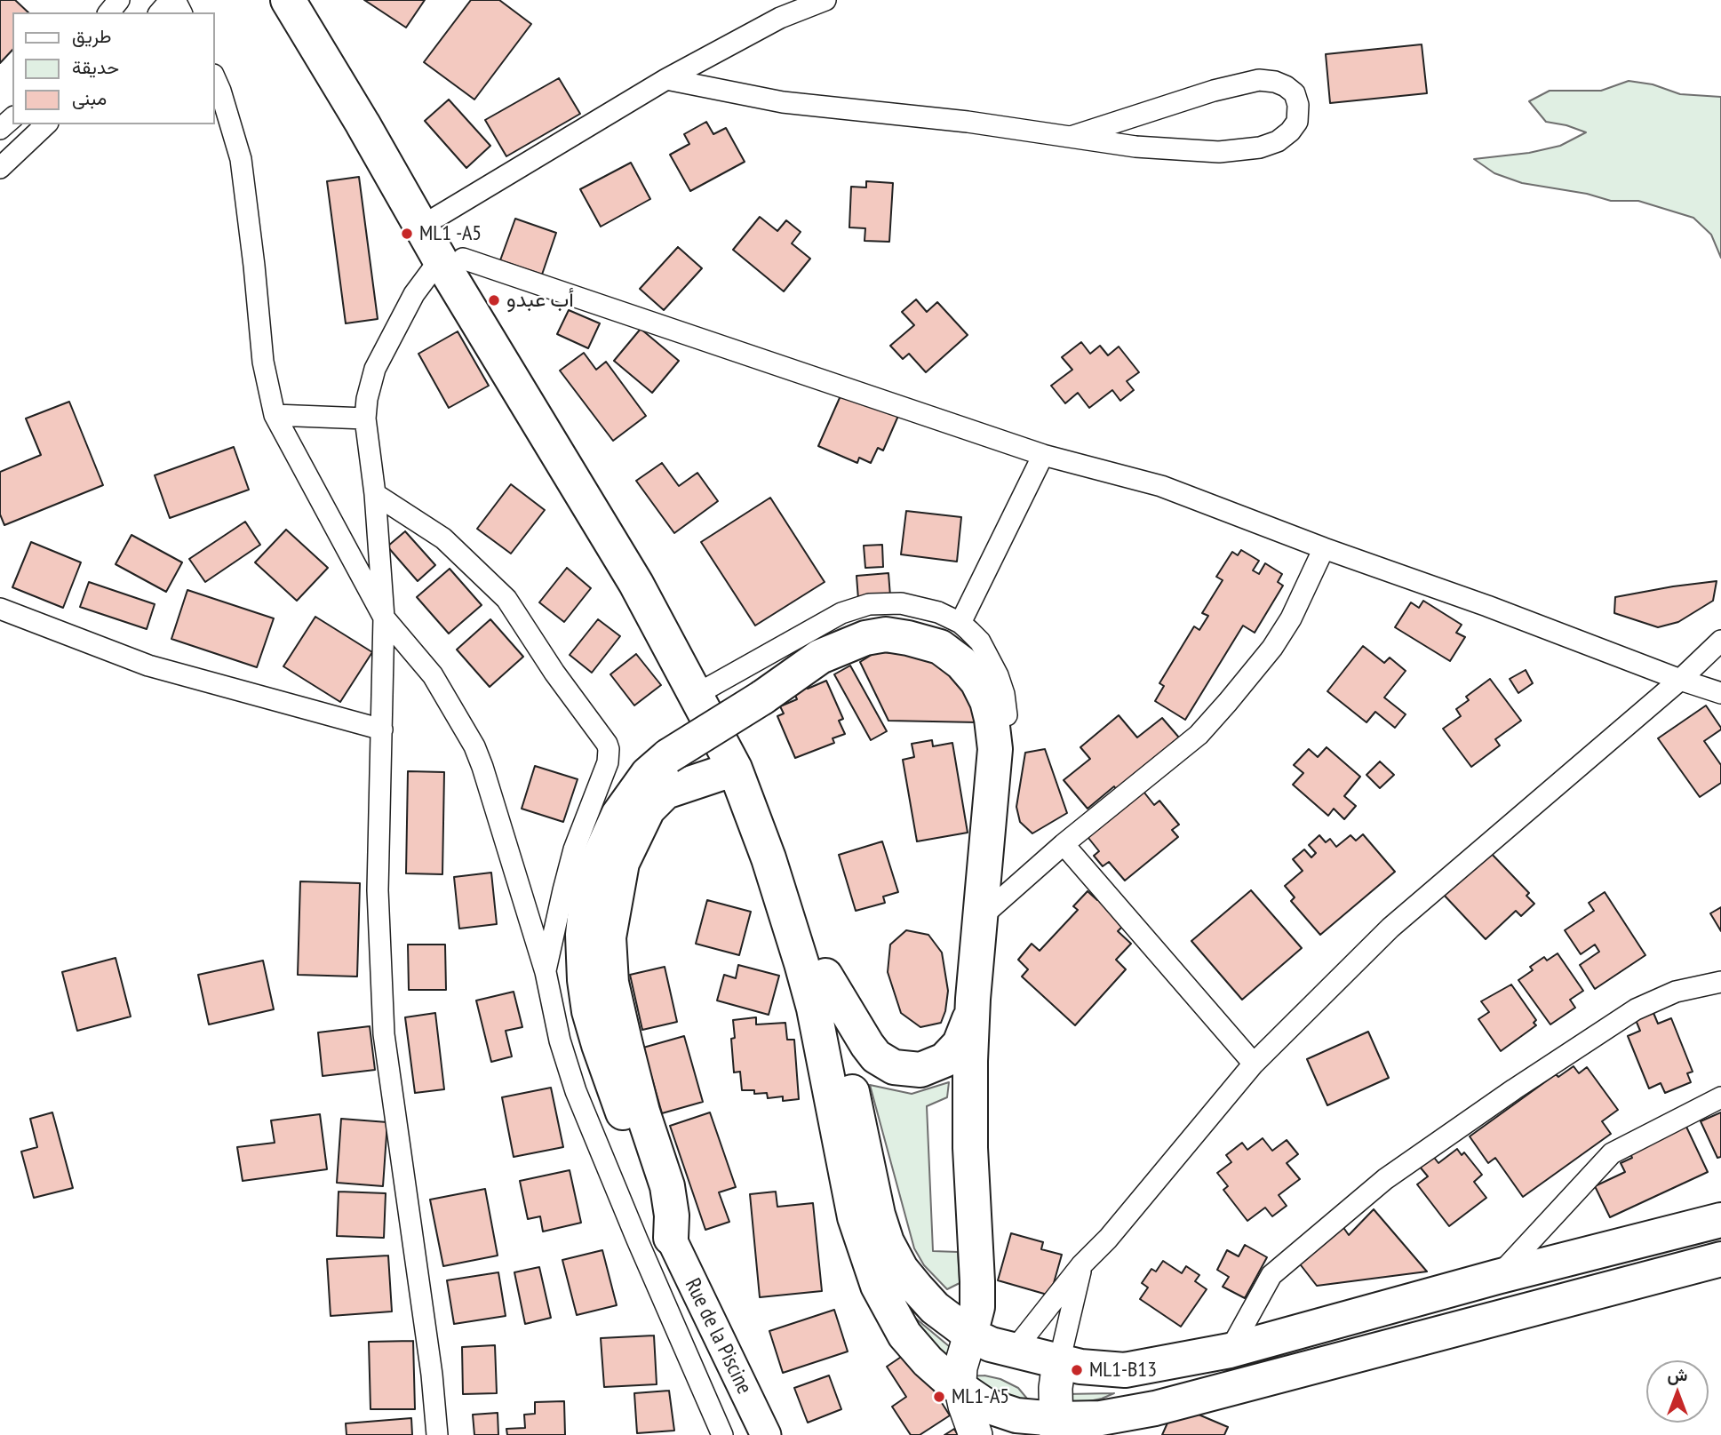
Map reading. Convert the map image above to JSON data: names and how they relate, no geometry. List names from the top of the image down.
{
  "streets": {
    "street": ["Rue de la Piscine"]
  },
  "places": [
    "ML1 -A5",
    "أب عبدو",
    "ML1-B13",
    "ML1-A5"
  ],
  "legend": ["طريق", "حديقة", "مبنى"],
  "north": "top"
}
